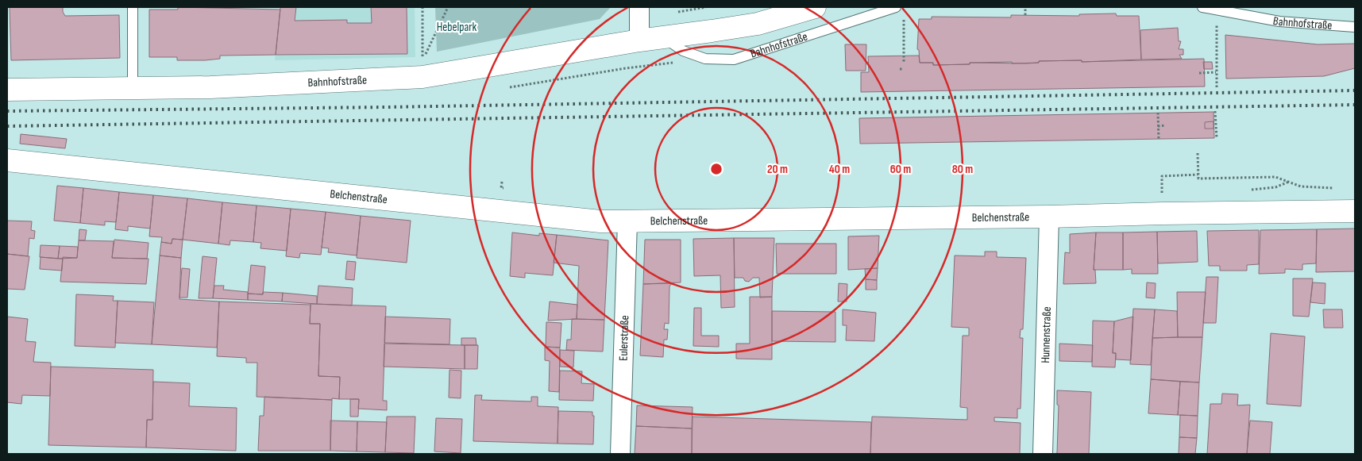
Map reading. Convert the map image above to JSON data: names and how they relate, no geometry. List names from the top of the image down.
{
  "streets": {
    "main road": ["Bahnhofstraße", "Belchenstraße"],
    "street": ["Hunnenstraße", "Eulerstraße"]
  },
  "crossings": [
    ["Belchenstraße", "Hunnenstraße"],
    ["Belchenstraße", "Eulerstraße"]
  ],
  "parks": ["Hebelpark"],
  "rings": [
    "20 m",
    "40 m",
    "60 m",
    "80 m"
  ]
}
